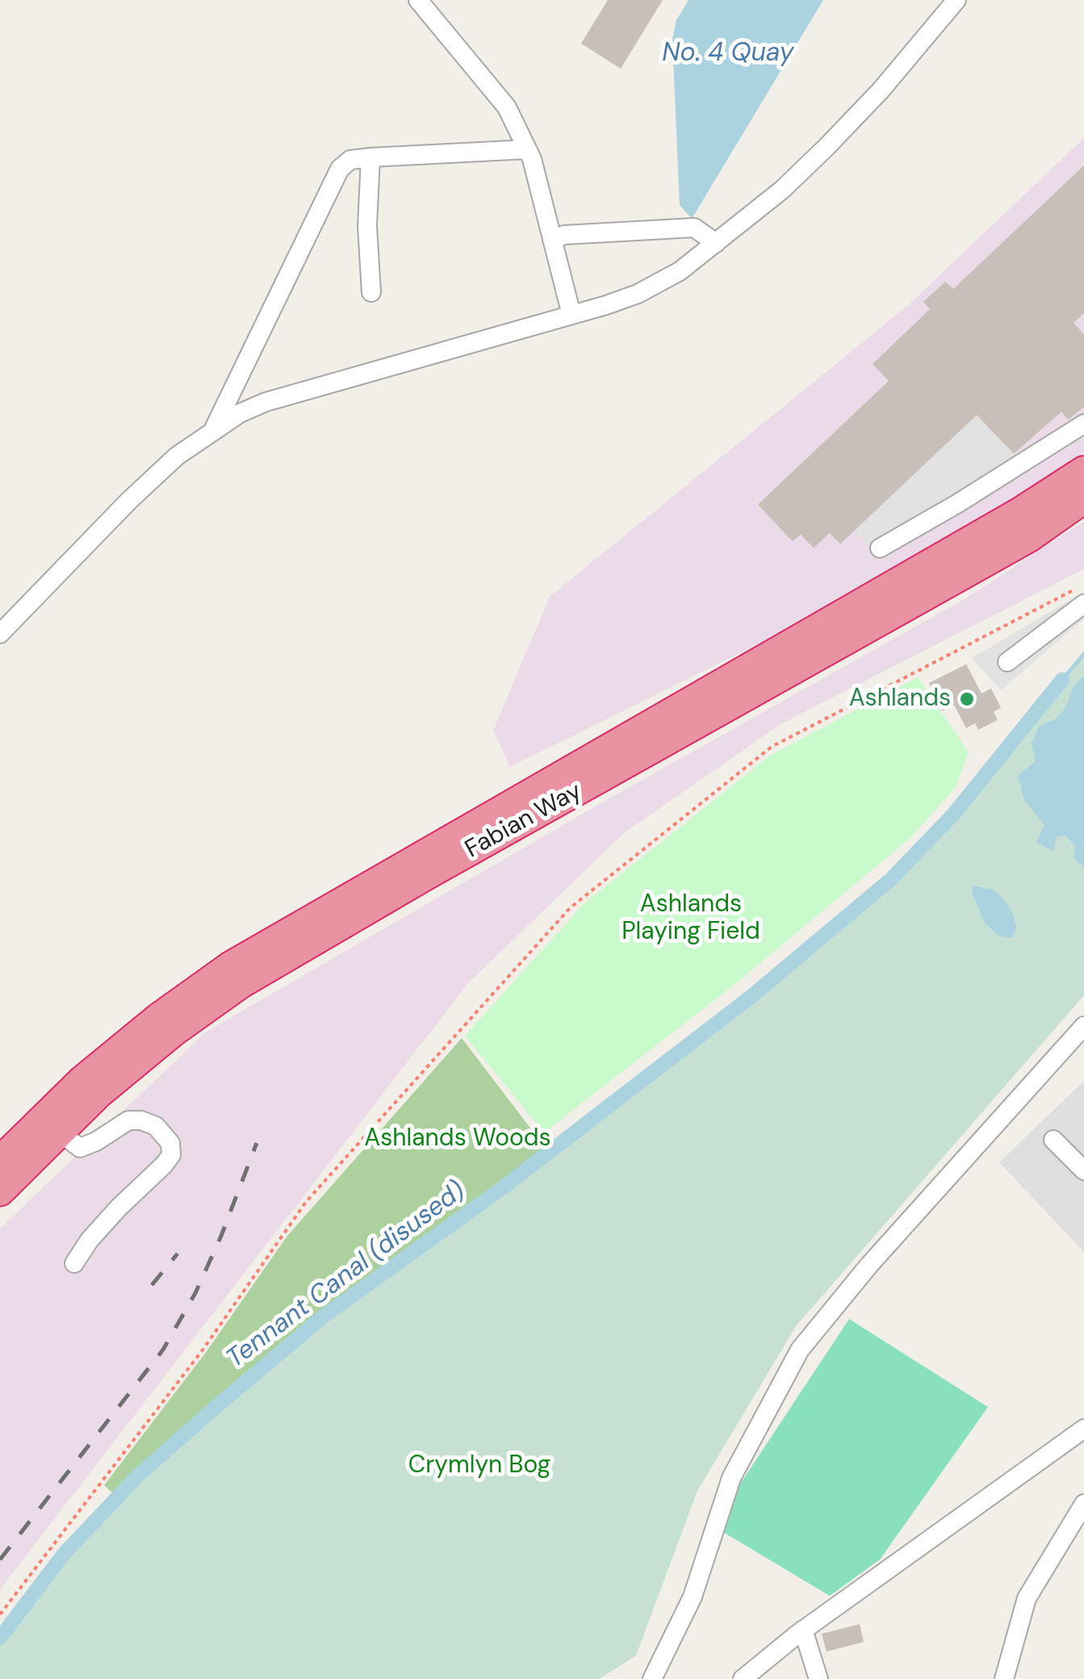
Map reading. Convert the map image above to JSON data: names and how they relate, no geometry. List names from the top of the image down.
{
  "streets": {
    "highway": ["Fabian Way"]
  },
  "water": ["No. 4 Quay", "Tennant Canal (disused)"],
  "parks": ["Ashlands Playing Field", "Ashlands Woods", "Crymlyn Bog"],
  "places": ["Ashlands"]
}
